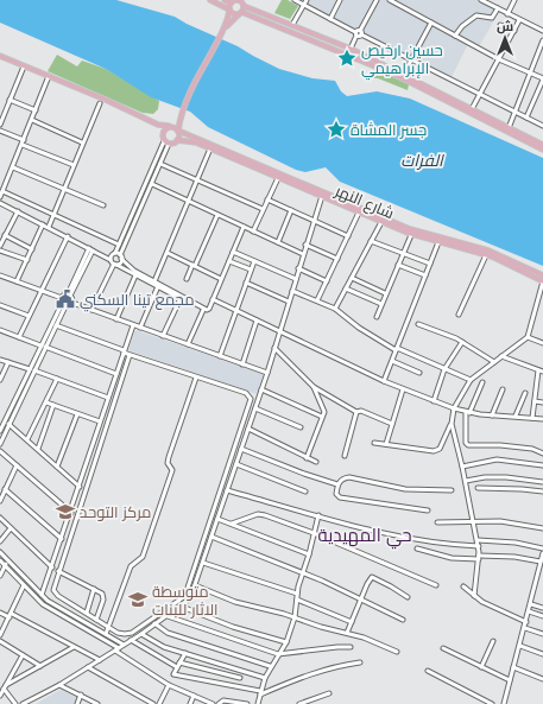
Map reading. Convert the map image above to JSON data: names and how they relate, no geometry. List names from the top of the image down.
{
  "streets": {
    "main road": ["شارع النهر"]
  },
  "districts": ["حي المهيدية"],
  "water": ["الفرات"],
  "places": {
    "place": ["حسين ارخيص الإبراهيمي", "جسر المشاة"],
    "public building": ["مجمع تينا السكني"],
    "school or university": ["مركز التوحد", "متوسطة الاثار للبنات"]
  },
  "north": "top"
}
